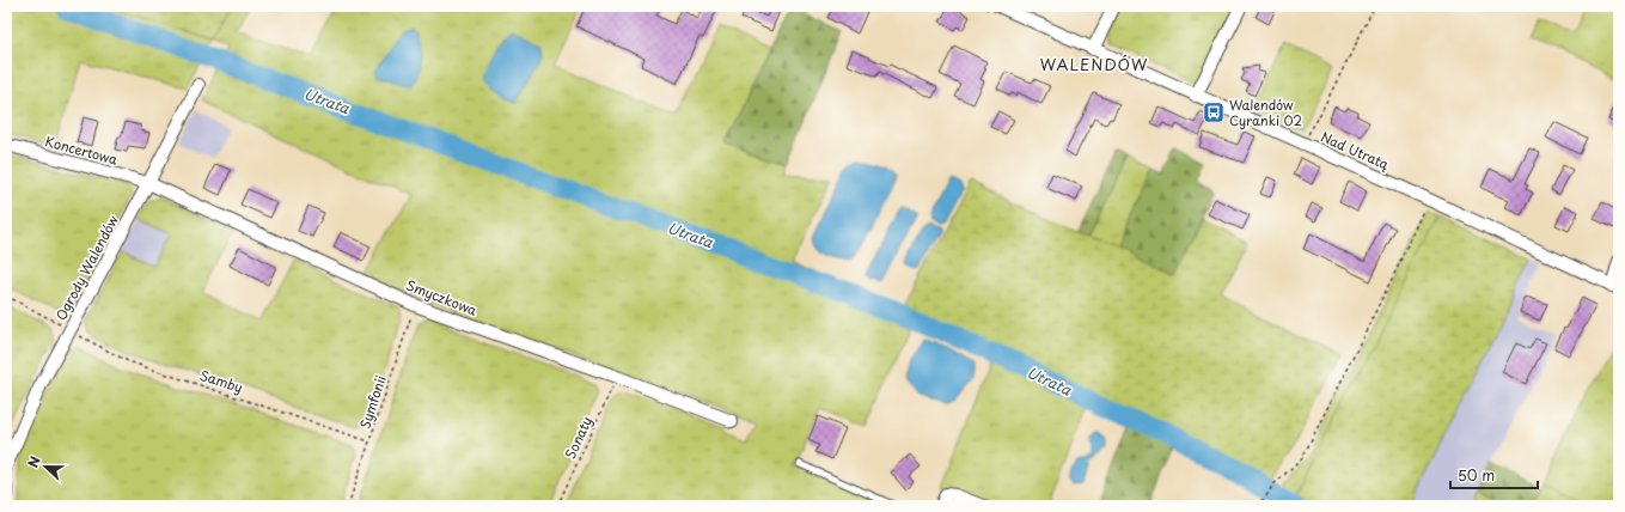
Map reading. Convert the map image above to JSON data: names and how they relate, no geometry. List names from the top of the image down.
{
  "streets": {
    "street": [
      "Koncertowa",
      "Nad Utratą",
      "Ogrody Walendów",
      "Smyczkowa"
    ],
    "path": ["Samby", "Symfonii", "Sonaty"]
  },
  "crossings": [
    ["Koncertowa", "Ogrody Walendów"],
    ["Koncertowa", "Smyczkowa"],
    ["Ogrody Walendów", "Smyczkowa"],
    ["Ogrody Walendów", "Samby"],
    ["Smyczkowa", "Symfonii"],
    ["Smyczkowa", "Sonaty"],
    ["Samby", "Symfonii"]
  ],
  "districts": ["WALENDÓW"],
  "water": ["Utrata"],
  "places": {
    "bus stop": ["Walendów Cyranki 02"]
  },
  "scale_bar": "50 m",
  "north": "left"
}
